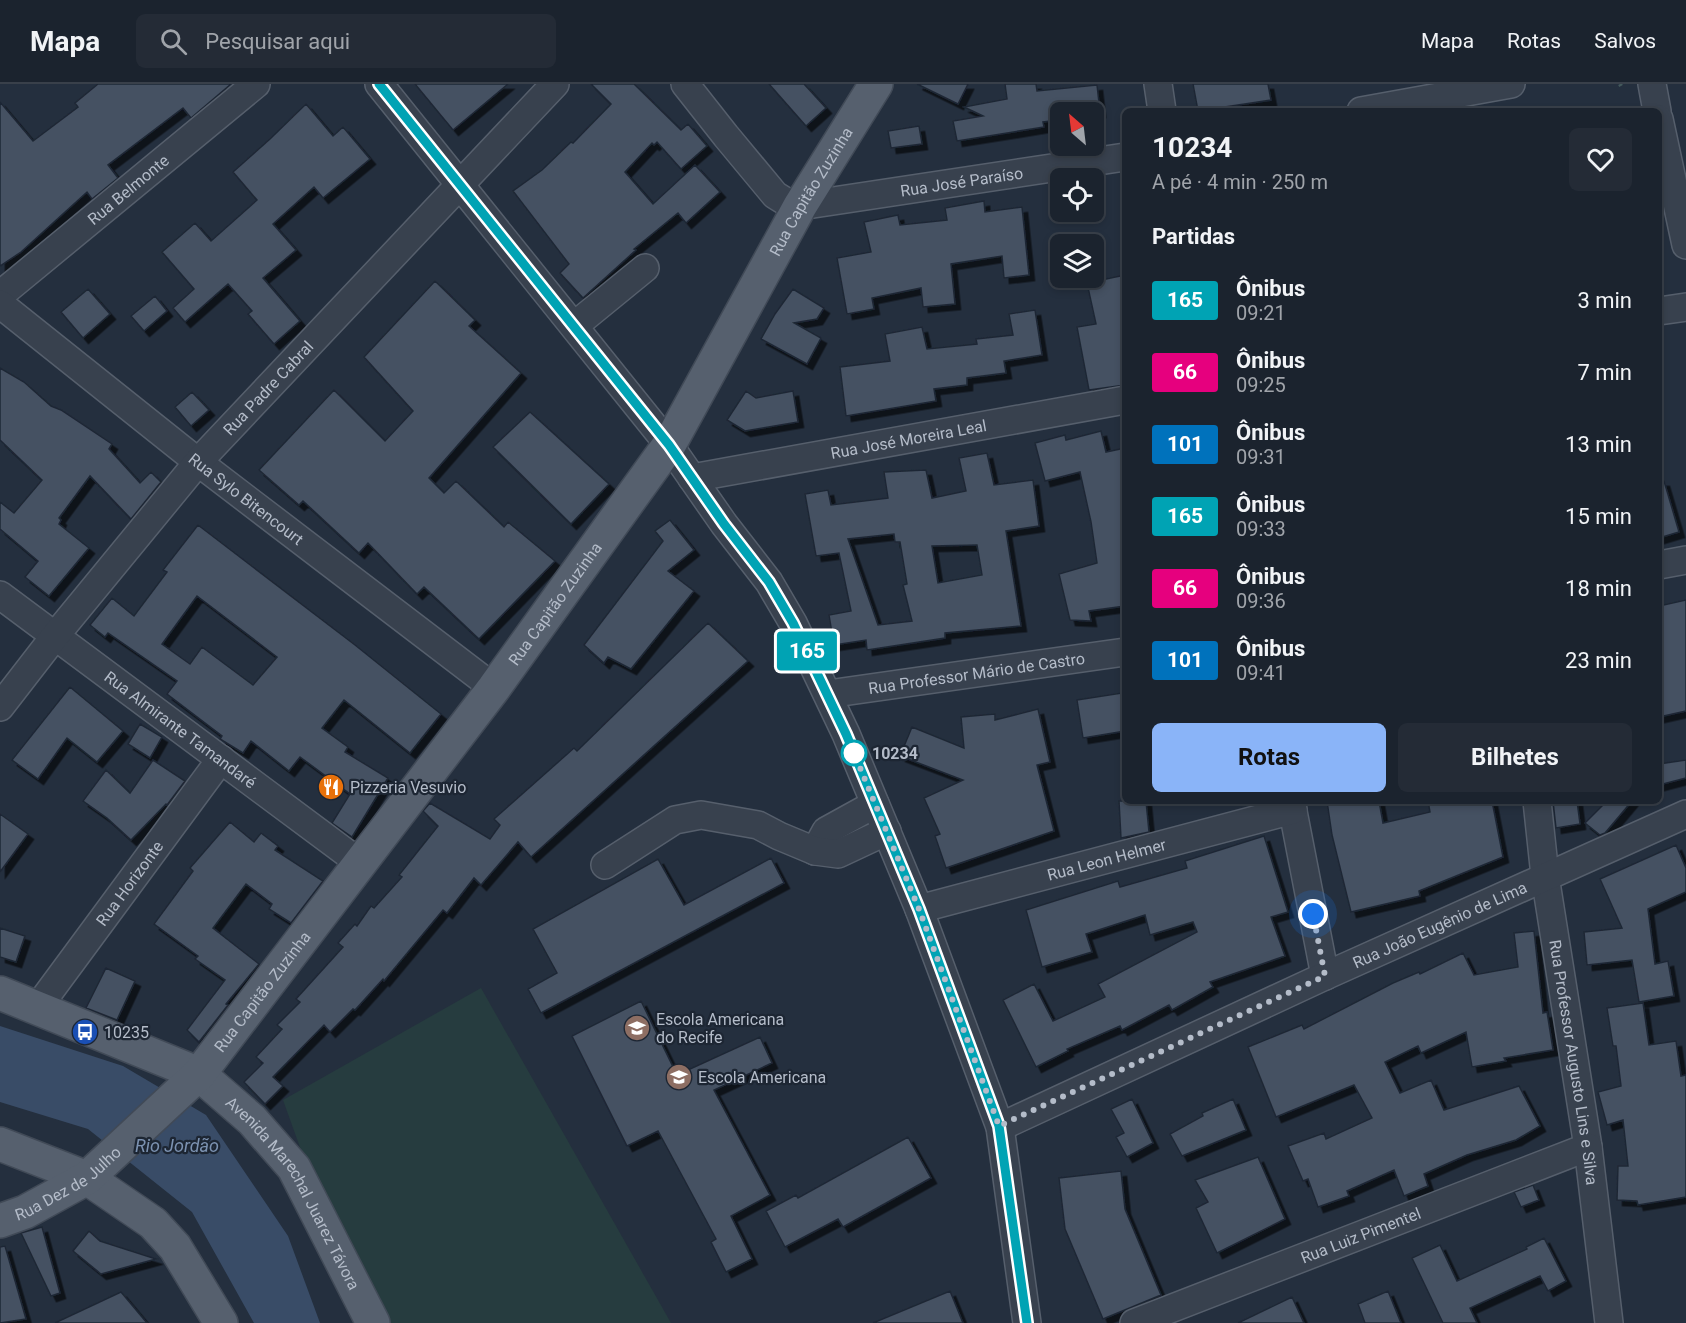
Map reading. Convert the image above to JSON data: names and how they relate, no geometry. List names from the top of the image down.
{
  "streets": {
    "main road": ["Rua Capitão Zuzinha", "Rua Dez de Julho", "Avenida Marechal Juarez Távora"],
    "street": [
      "Rua José Paraíso",
      "Rua Belmonte",
      "Rua Padre Cabral",
      "Rua José Moreira Leal",
      "Rua Sylo Bitencourt",
      "Rua Professor Mário de Castro",
      "Rua Almirante Tamandaré",
      "Rua Leon Helmer",
      "Rua Horizonte",
      "Rua João Eugênio de Lima",
      "Rua Professor Augusto Lins e Silva",
      "Rua Luiz Pimentel"
    ]
  },
  "crossings": [
    ["Rua José Paraíso", "Rua Capitão Zuzinha"],
    ["Rua Capitão Zuzinha", "Rua Sylo Bitencourt"],
    ["Rua Capitão Zuzinha", "Rua Almirante Tamandaré"],
    ["Rua Capitão Zuzinha", "Rua Dez de Julho"],
    ["Rua Capitão Zuzinha", "Avenida Marechal Juarez Távora"],
    ["Rua Padre Cabral", "Rua Sylo Bitencourt"],
    ["Rua Padre Cabral", "Rua Almirante Tamandaré"],
    ["Rua Almirante Tamandaré", "Rua Horizonte"],
    ["Rua Horizonte", "Avenida Marechal Juarez Távora"],
    ["Rua João Eugênio de Lima", "Rua Professor Augusto Lins e Silva"],
    ["Rua Professor Augusto Lins e Silva", "Rua Luiz Pimentel"],
    ["Rua Dez de Julho", "Avenida Marechal Juarez Távora"]
  ],
  "water": ["Rio Jordão"],
  "places": {
    "other": ["10234"],
    "restaurant": ["Pizzeria Vesuvio"],
    "school or university": ["Escola Americana do Recife", "Escola Americana"],
    "bus stop": ["10235"]
  },
  "lines": ["bus line 165"],
  "north": "top left",
  "page": {
    "header": "Mapa",
    "search": "Pesquisar aqui",
    "nav": ["Mapa", "Rotas", "Salvos"],
    "on_map": "165",
    "heading": [
      ["10234", "A pé · 4 min · 250 m"],
      "Partidas"
    ],
    "list": [
      {
        "mark": "165",
        "name": "Ônibus",
        "note": "09:21",
        "value": "3 min"
      },
      {
        "mark": "66",
        "name": "Ônibus",
        "note": "09:25",
        "value": "7 min"
      },
      {
        "mark": "101",
        "name": "Ônibus",
        "note": "09:31",
        "value": "13 min"
      },
      {
        "mark": "165",
        "name": "Ônibus",
        "note": "09:33",
        "value": "15 min"
      },
      {
        "mark": "66",
        "name": "Ônibus",
        "note": "09:36",
        "value": "18 min"
      },
      {
        "mark": "101",
        "name": "Ônibus",
        "note": "09:41",
        "value": "23 min"
      }
    ],
    "buttons": ["Rotas", "Bilhetes"]
  }
}
